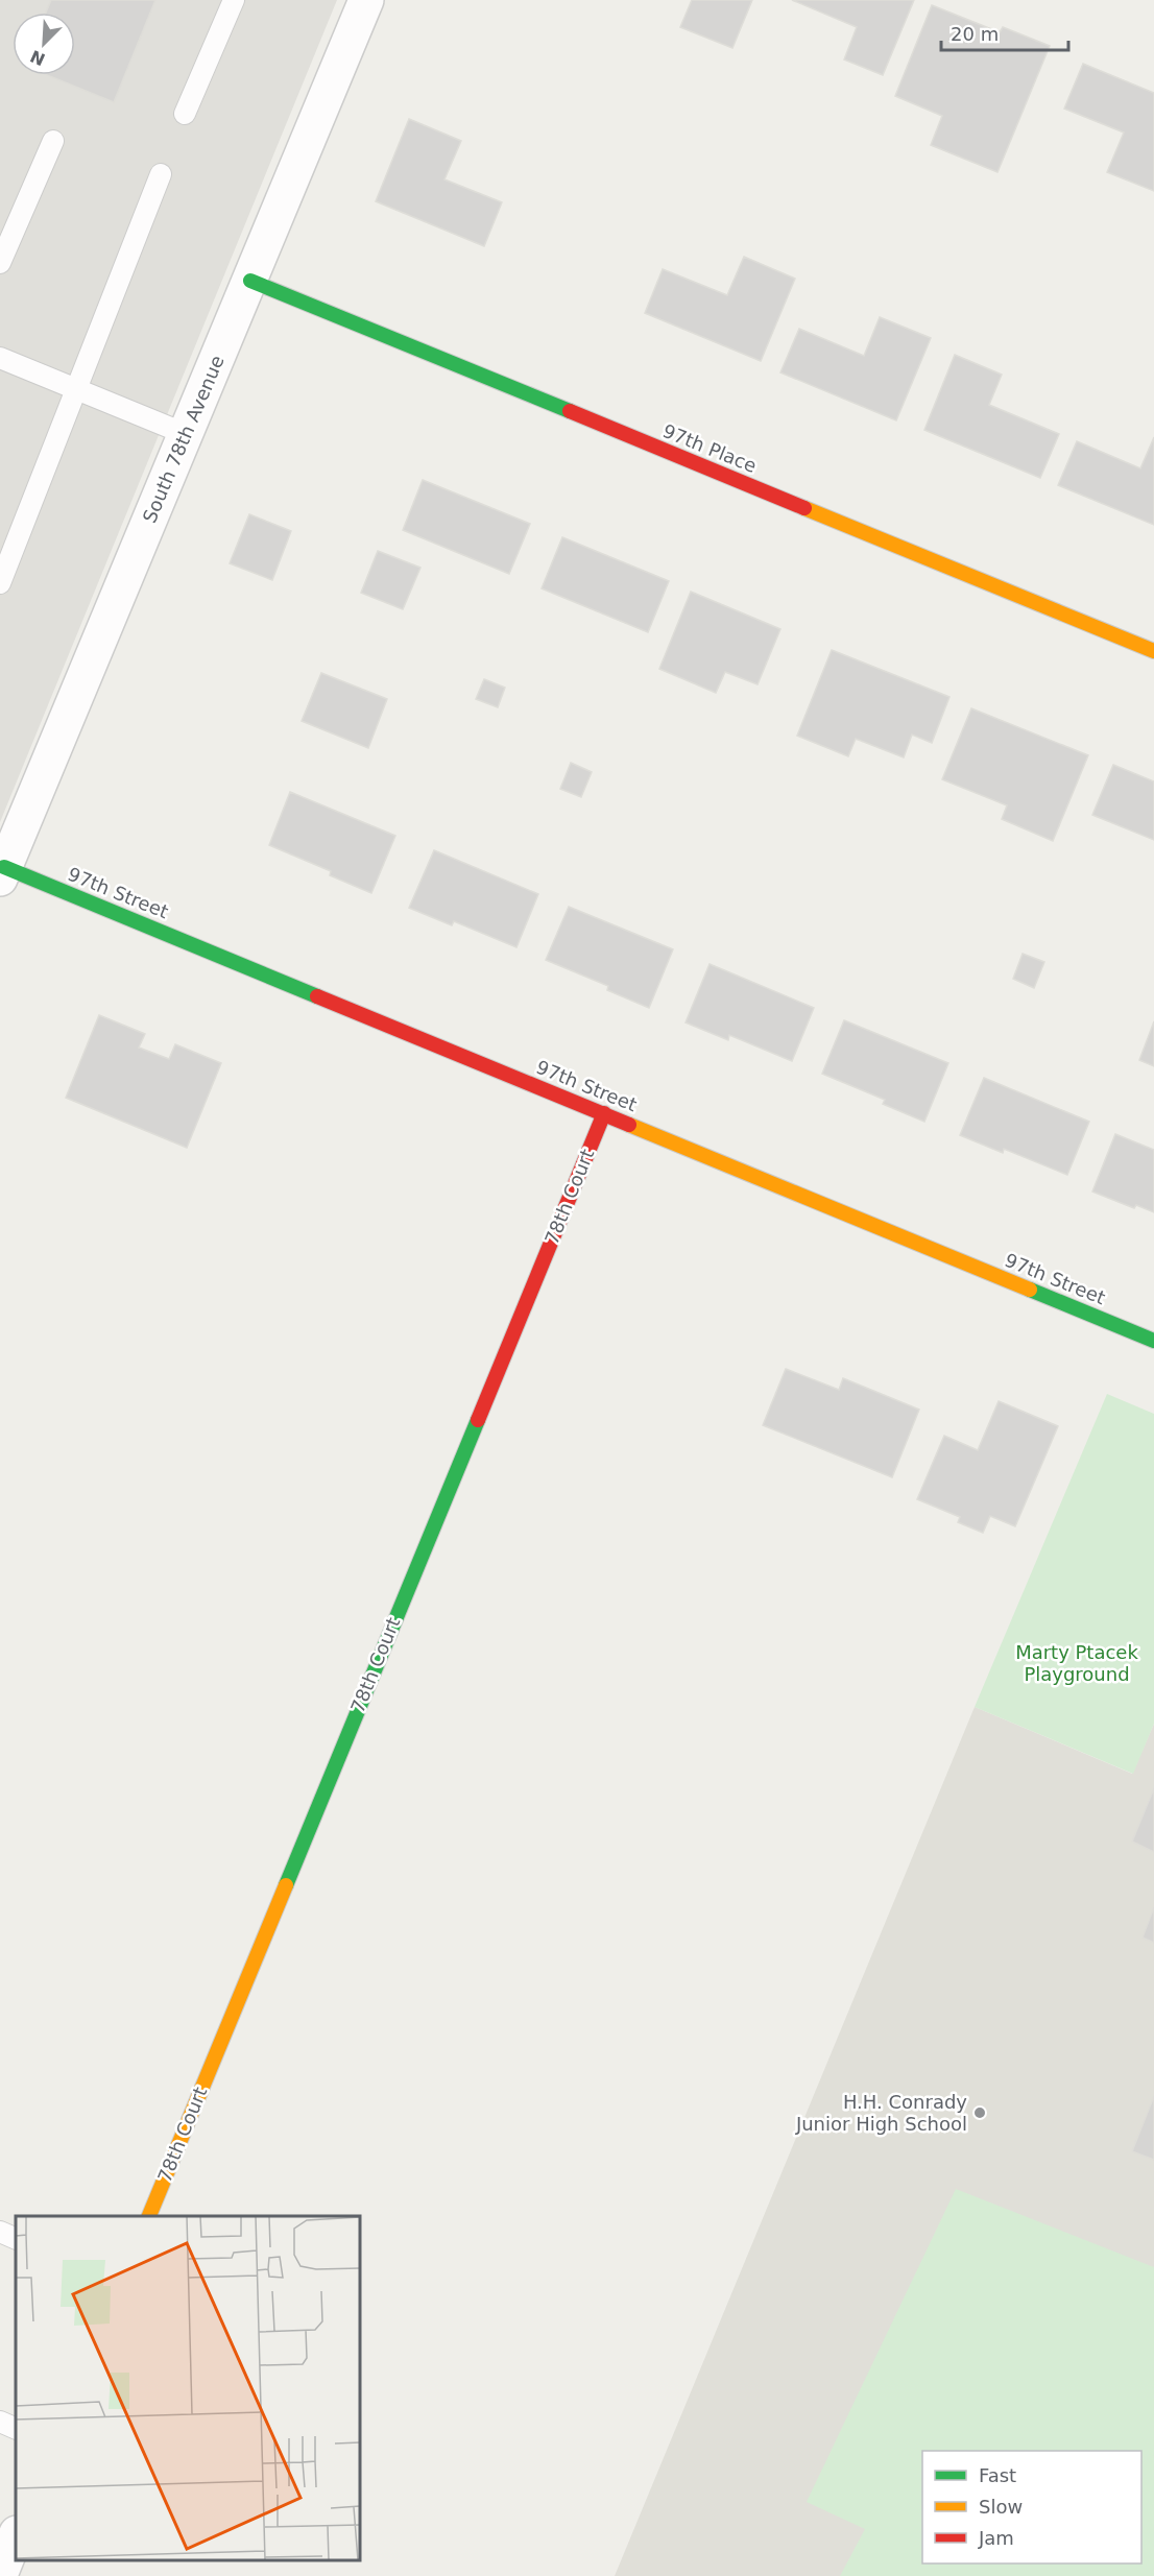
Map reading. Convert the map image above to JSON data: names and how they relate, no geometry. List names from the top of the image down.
{
  "streets": {
    "street": [
      "South 78th Avenue",
      "97th Place",
      "97th Street",
      "78th Court"
    ]
  },
  "crossings": [
    ["South 78th Avenue", "97th Place"],
    ["South 78th Avenue", "97th Street"],
    ["97th Street", "78th Court"]
  ],
  "parks": ["Marty Ptacek Playground"],
  "places": ["H.H. Conrady Junior High School"],
  "legend": ["Fast", "Slow", "Jam"],
  "scale_bar": "20 m",
  "north": "bottom left"
}
